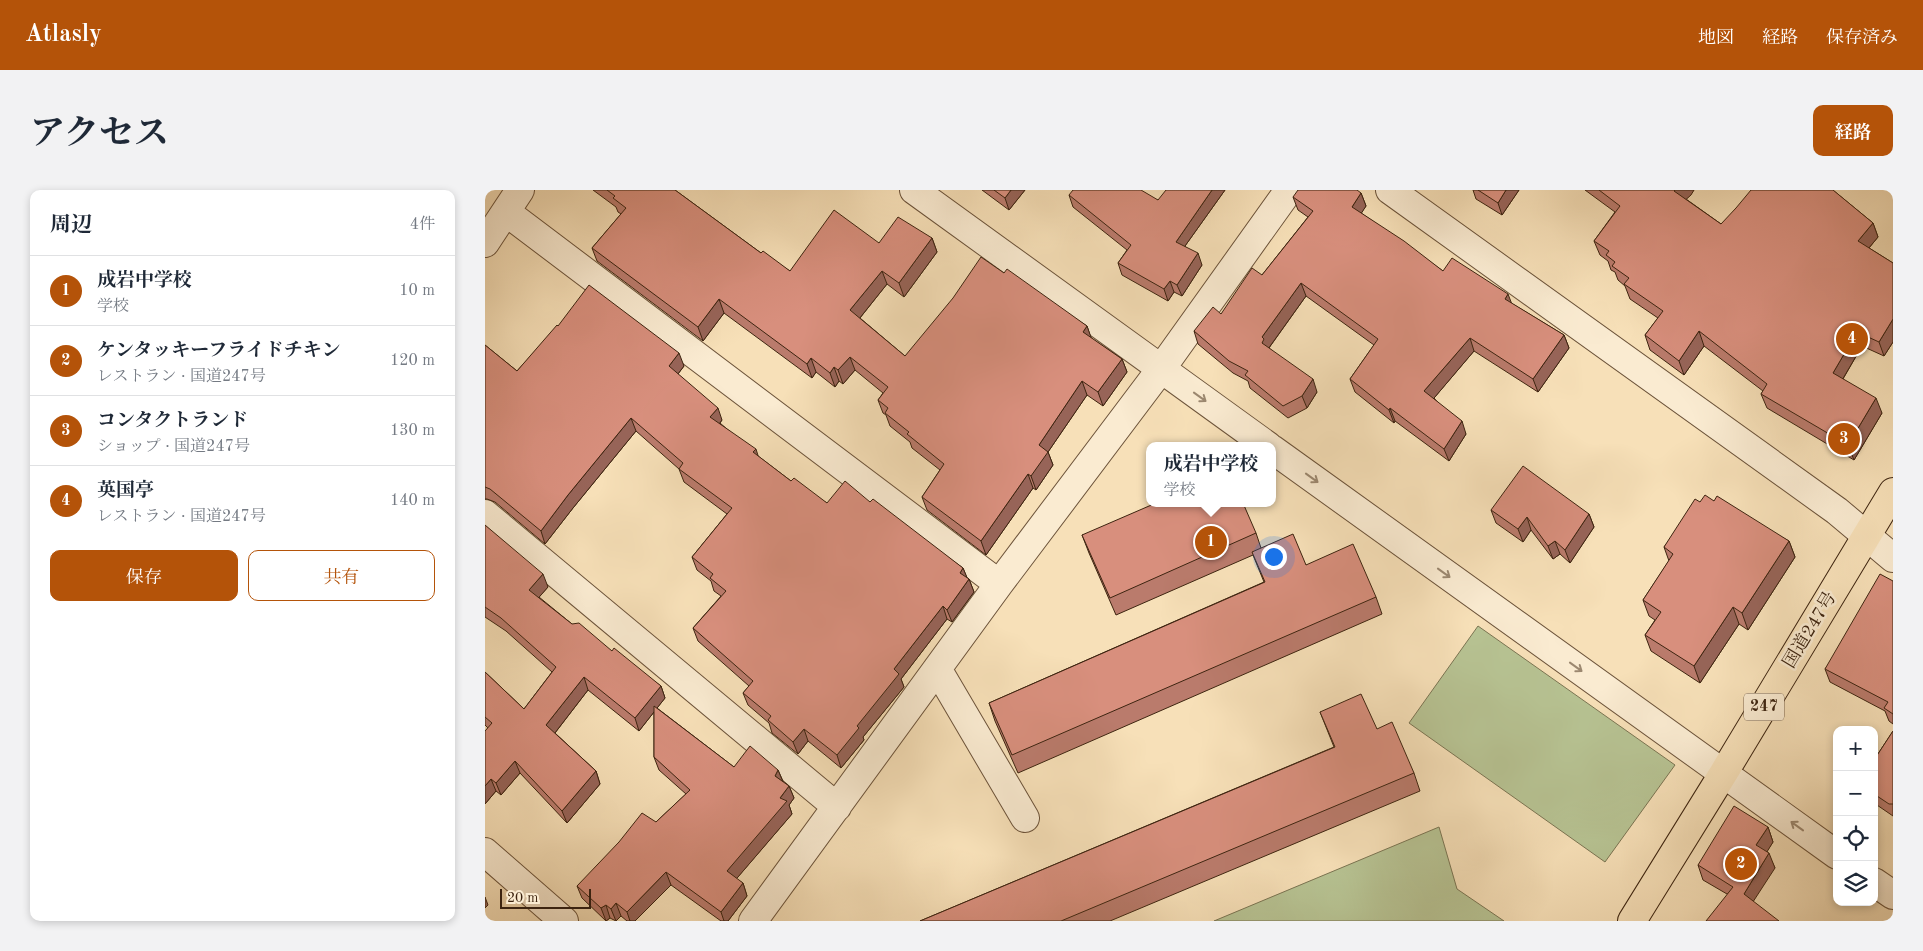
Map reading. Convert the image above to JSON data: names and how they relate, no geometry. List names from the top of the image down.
{
  "streets": {
    "highway": ["国道247号", "247"]
  },
  "scale_bar": "20 m",
  "page": {
    "header": "Atlasly",
    "nav": ["地図", "経路", "保存済み"],
    "title": "アクセス",
    "buttons": [
      "経路",
      ["保存", "共有"]
    ],
    "heading": ["周辺", "4件"],
    "list": [
      {
        "mark": "1",
        "name": "成岩中学校",
        "note": "学校",
        "value": "10 m"
      },
      {
        "mark": "2",
        "name": "ケンタッキーフライドチキン",
        "note": "レストラン · 国道247号",
        "value": "120 m"
      },
      {
        "mark": "3",
        "name": "コンタクトランド",
        "note": "ショップ · 国道247号",
        "value": "130 m"
      },
      {
        "mark": "4",
        "name": "英国亭",
        "note": "レストラン · 国道247号",
        "value": "140 m"
      }
    ],
    "pins": [
      "4",
      "3",
      "1",
      "2"
    ],
    "popup": ["成岩中学校", "学校"],
    "map_buttons": ["+", "−"],
    "scale": "20 m"
  }
}
